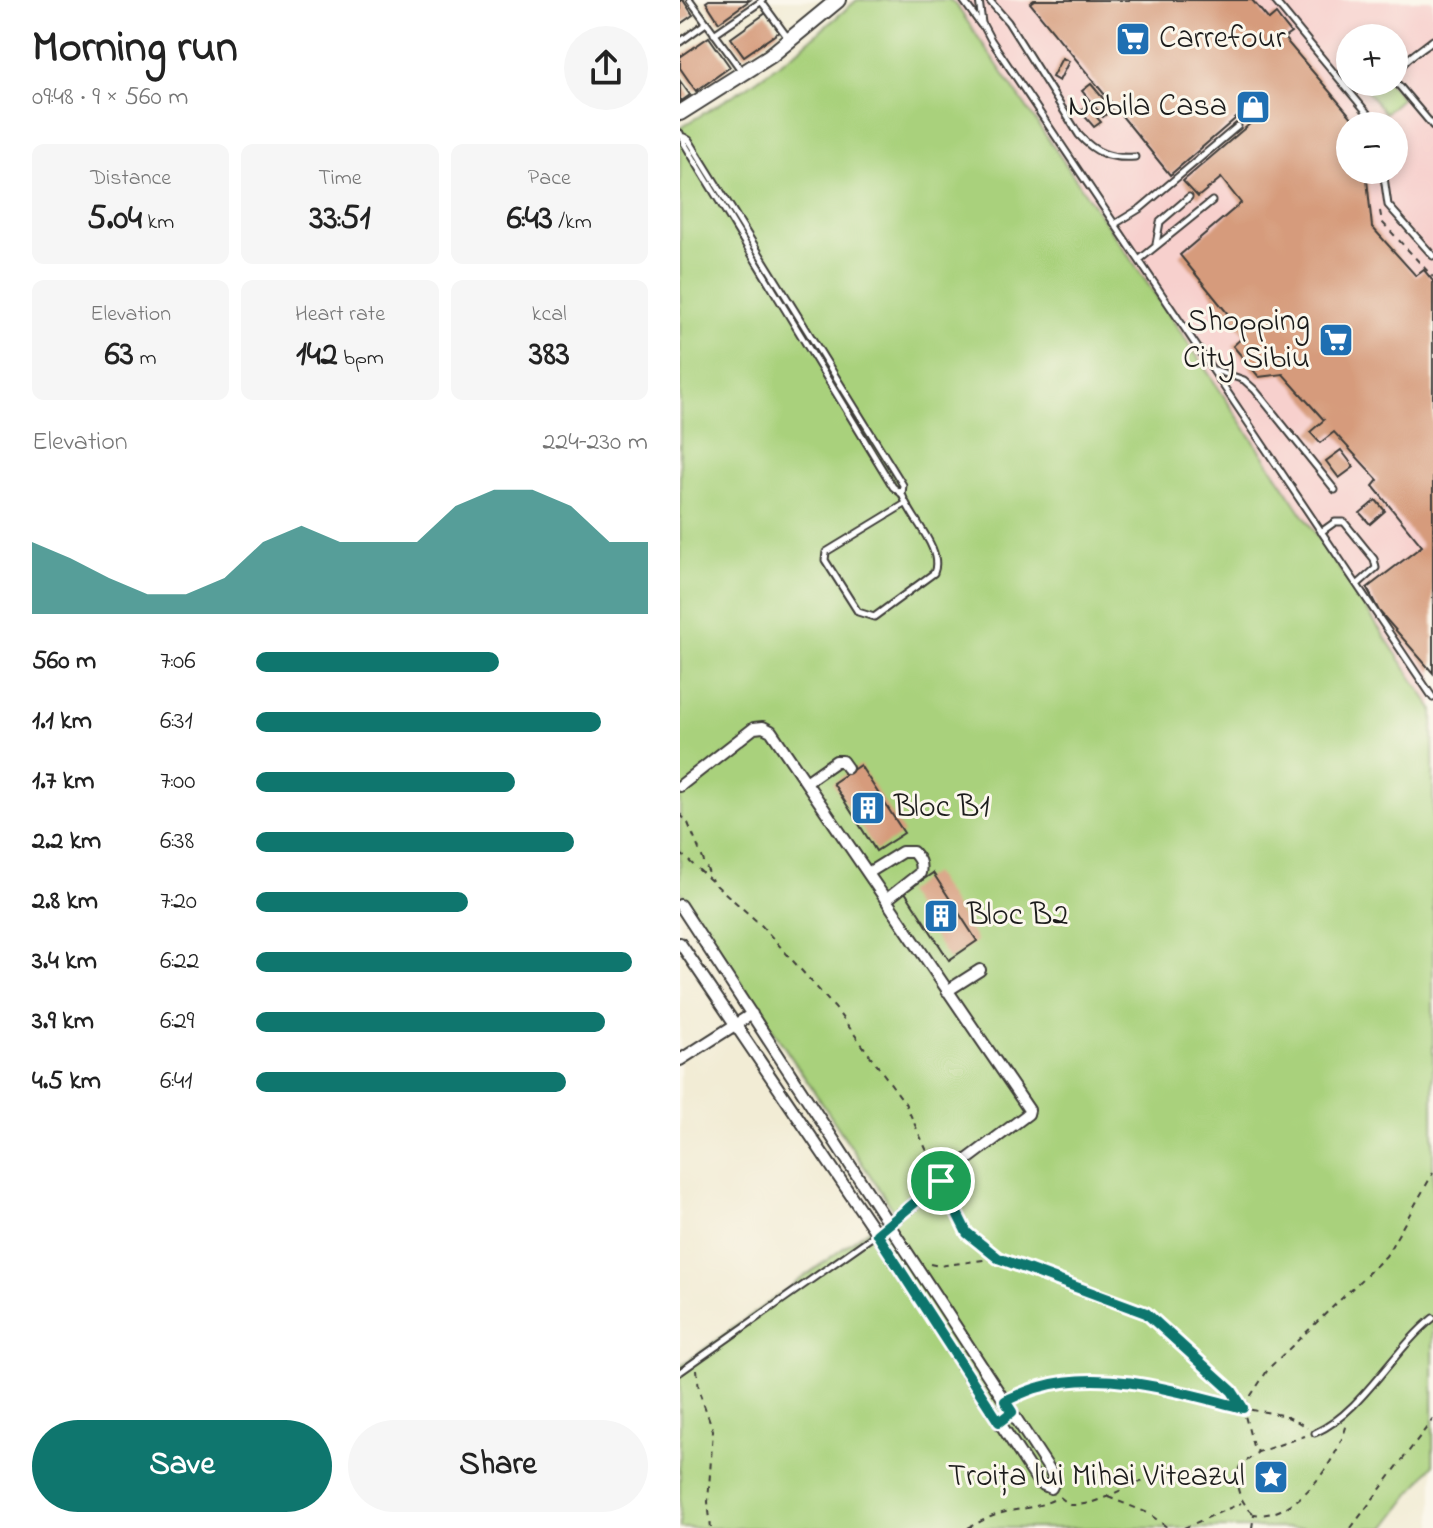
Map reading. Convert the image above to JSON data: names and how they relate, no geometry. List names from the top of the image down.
{
  "places": {
    "supermarket": ["Carrefour", "Shopping City Sibiu"],
    "shop": ["Nobila Casa"],
    "building": ["Bloc B1", "Bloc B2"],
    "place": ["Troița lui Mihai Viteazul"]
  },
  "page": {
    "heading": ["Morning run", "09:48 · 9 × 560 m"],
    "map_buttons": ["+", "−"],
    "stats": [
      ["Distance", "5.04 km"],
      ["Time", "33:51"],
      ["Pace", "6:43 /km"],
      ["Elevation", "63 m"],
      ["Heart rate", "142 bpm"],
      ["kcal", "383"]
    ],
    "chart": ["Elevation", "224–230 m"],
    "list": [
      {
        "name": "560 m",
        "note": "7:06"
      },
      {
        "name": "1.1 km",
        "note": "6:31"
      },
      {
        "name": "1.7 km",
        "note": "7:00"
      },
      {
        "name": "2.2 km",
        "note": "6:38"
      },
      {
        "name": "2.8 km",
        "note": "7:20"
      },
      {
        "name": "3.4 km",
        "note": "6:22"
      },
      {
        "name": "3.9 km",
        "note": "6:29"
      },
      {
        "name": "4.5 km",
        "note": "6:41"
      }
    ],
    "buttons": ["Save", "Share"]
  }
}
